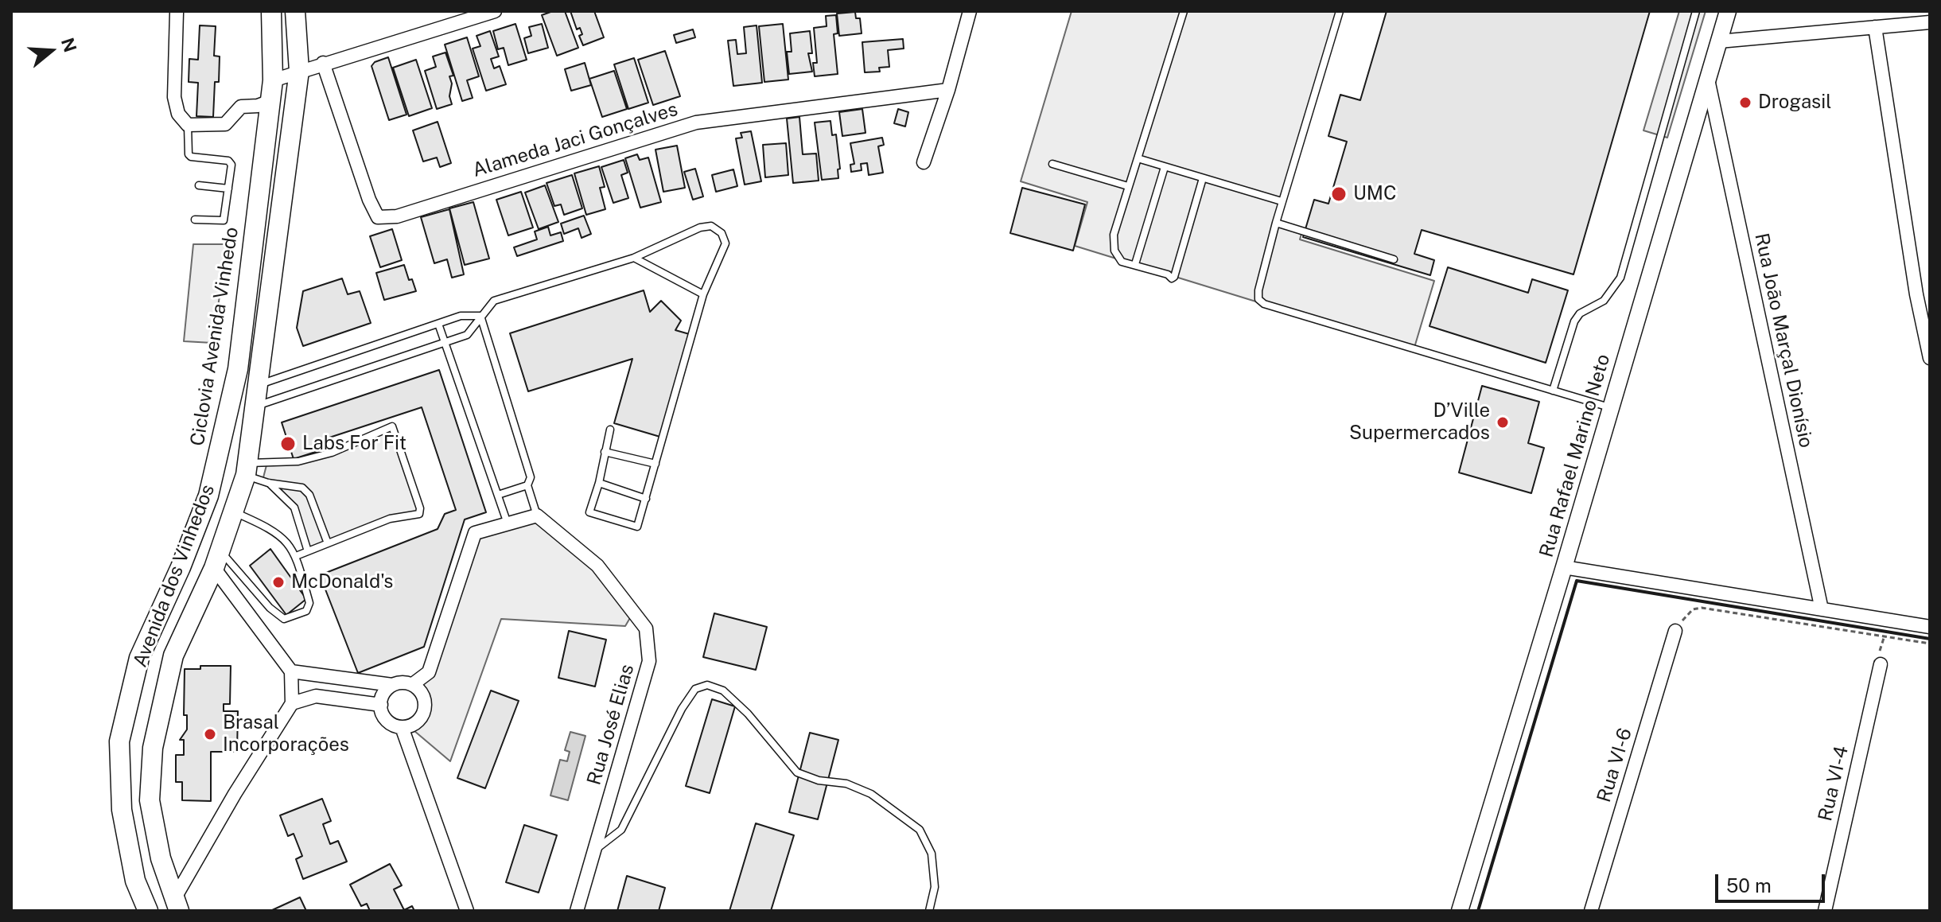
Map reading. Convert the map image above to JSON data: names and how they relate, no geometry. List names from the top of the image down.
{
  "streets": {
    "main road": ["Avenida dos Vinhedos"],
    "street": [
      "Alameda Jaci Gonçalves",
      "Rua João Marçal Dionísio",
      "Rua Rafael Marino Neto",
      "Rua José Elias",
      "Rua VI-6",
      "Rua VI-4"
    ]
  },
  "crossings": [
    ["Rua João Marçal Dionísio", "Rua Rafael Marino Neto"]
  ],
  "places": [
    "Drogasil",
    "UMC",
    "D’Ville Supermercados",
    "Labs For Fit",
    "McDonald's",
    "Brasal Incorporações"
  ],
  "scale_bar": "50 m",
  "north": "right"
}
